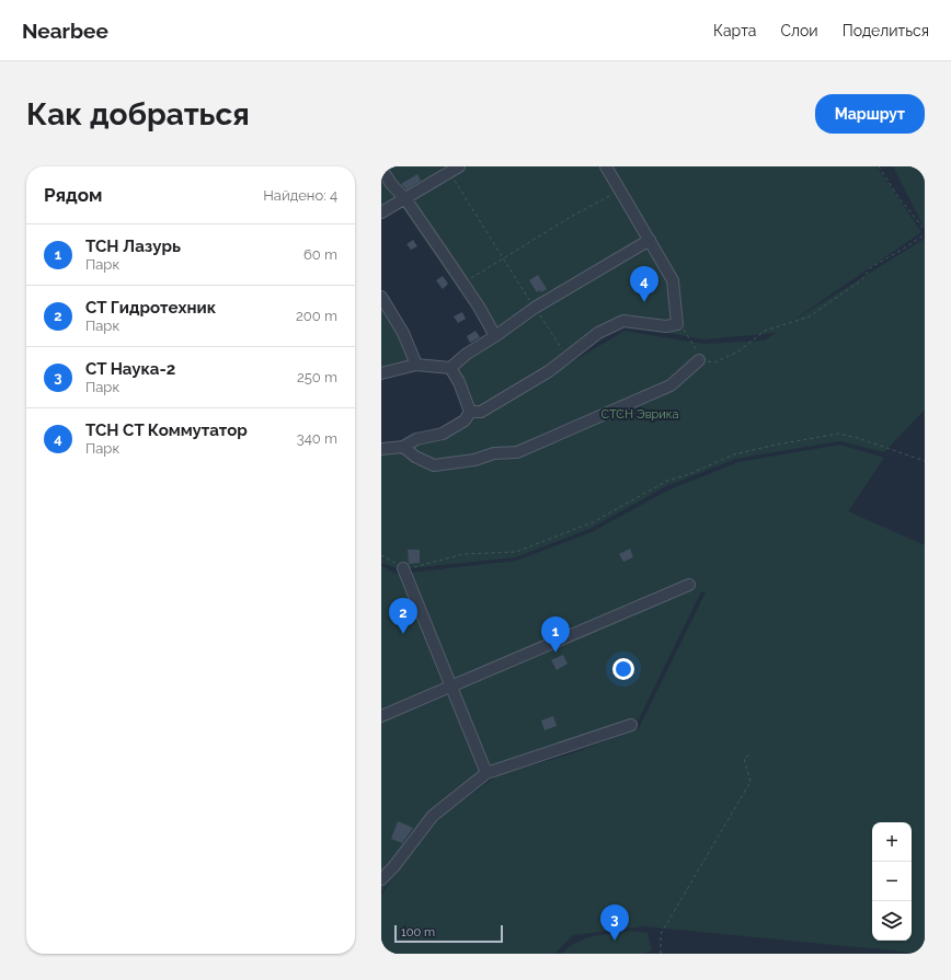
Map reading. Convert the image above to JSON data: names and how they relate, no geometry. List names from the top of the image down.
{
  "parks": ["СТСН Эврика"],
  "scale_bar": "100 m",
  "page": {
    "header": "Nearbee",
    "nav": ["Карта", "Слои", "Поделиться"],
    "buttons": "Маршрут",
    "title": "Как добраться",
    "heading": ["Рядом", "Найдено: 4"],
    "list": [
      {
        "mark": "1",
        "name": "ТСН Лазурь",
        "note": "Парк",
        "value": "60 m"
      },
      {
        "mark": "2",
        "name": "СТ Гидротехник",
        "note": "Парк",
        "value": "200 m"
      },
      {
        "mark": "3",
        "name": "СТ Наука-2",
        "note": "Парк",
        "value": "250 m"
      },
      {
        "mark": "4",
        "name": "ТСН СТ Коммутатор",
        "note": "Парк",
        "value": "340 m"
      }
    ],
    "pins": [
      "4",
      "2",
      "1",
      "3"
    ],
    "map_buttons": ["+", "−"],
    "scale": "100 m"
  }
}
